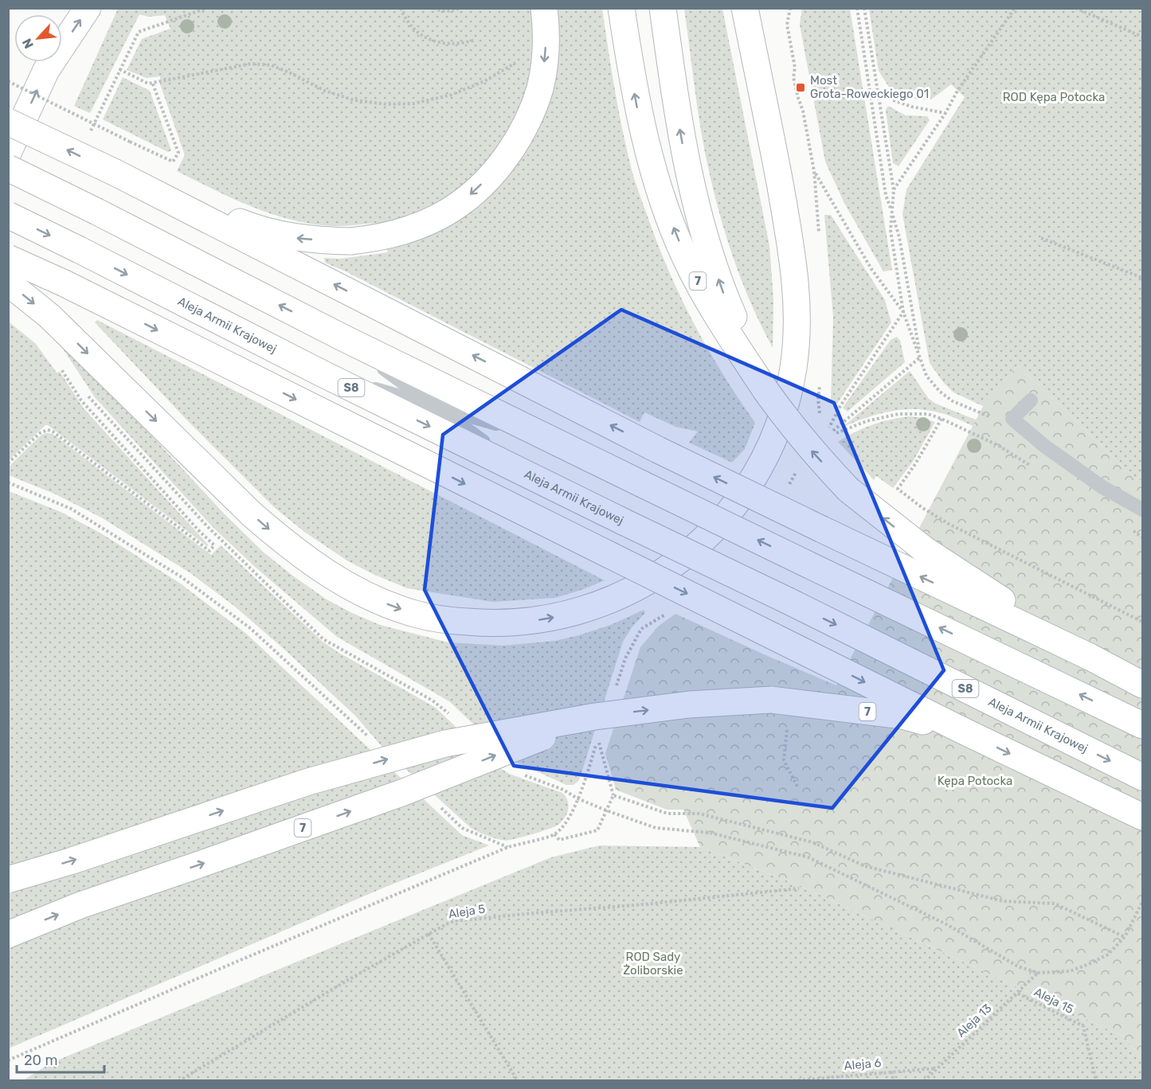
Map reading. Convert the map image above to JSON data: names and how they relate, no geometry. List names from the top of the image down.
{
  "streets": {
    "highway": ["7", "Aleja Armii Krajowej", "S8"],
    "path": [
      "Aleja 5",
      "Aleja 15",
      "Aleja 13",
      "Aleja 6"
    ]
  },
  "crossings": [
    ["Aleja 15", "Aleja 13"],
    ["Aleja 13", "Aleja 6"]
  ],
  "parks": ["ROD Kępa Potocka", "Kępa Potocka", "ROD Sady Żoliborskie"],
  "places": {
    "transit": ["Most Grota-Roweckiego 01"]
  },
  "scale_bar": "20 m",
  "north": "bottom left"
}
